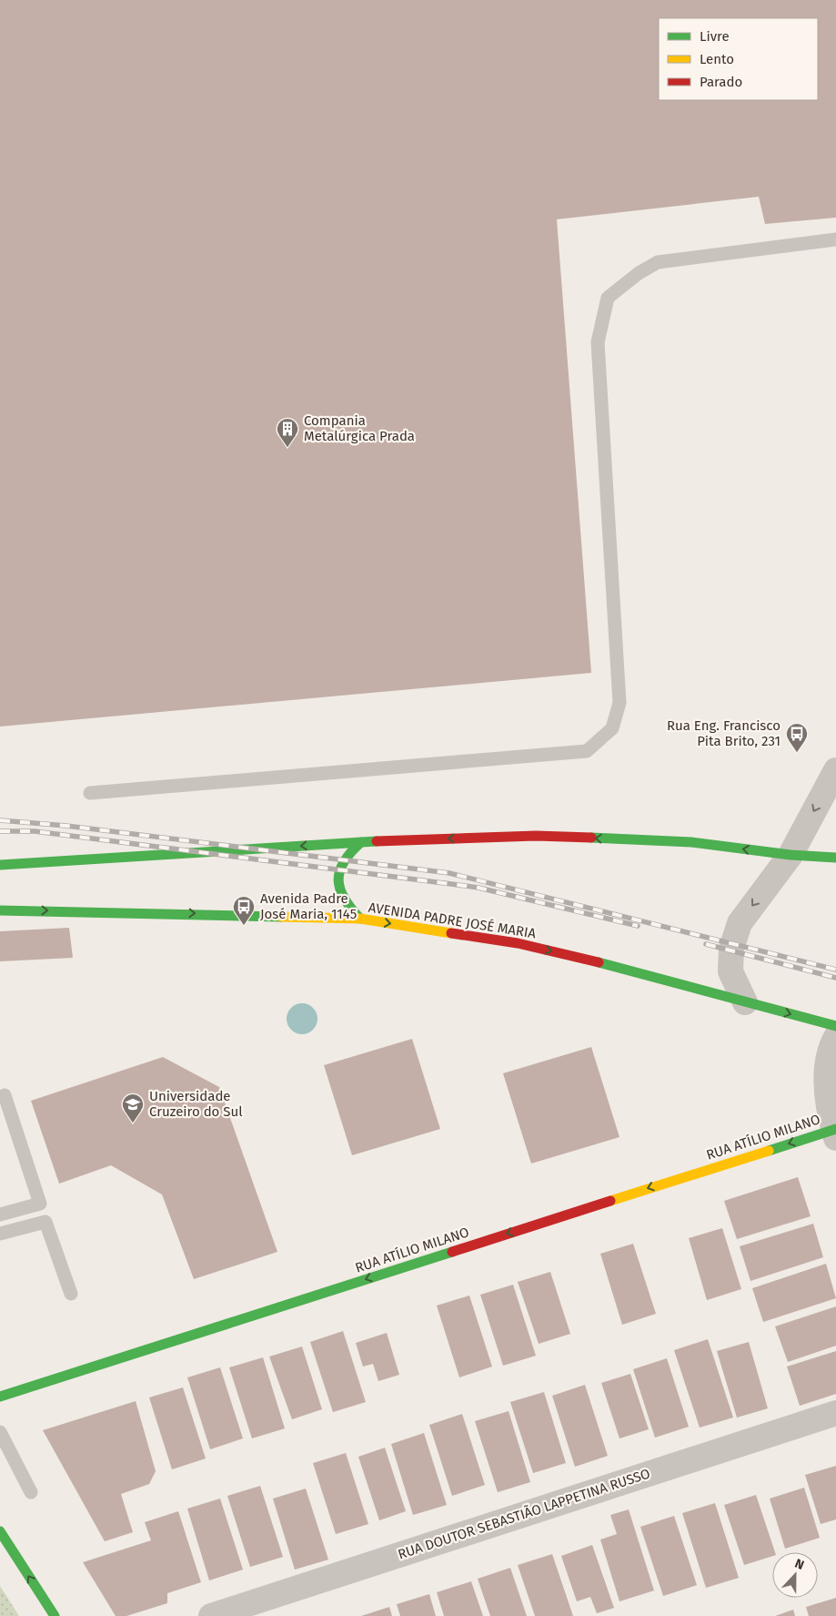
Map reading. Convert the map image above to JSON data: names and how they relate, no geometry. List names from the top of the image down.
{
  "streets": {
    "main road": ["AVENIDA PADRE JOSÉ MARIA", "RUA ATÍLIO MILANO"],
    "street": ["RUA DOUTOR SEBASTIÃO LAPPETINA RUSSO"]
  },
  "one_way": ["RUA ATÍLIO MILANO"],
  "places": {
    "building": ["Compania Metalúrgica Prada"],
    "bus stop": ["Rua Eng. Francisco Pita Brito, 231", "Avenida Padre José Maria, 1145"],
    "school or university": ["Universidade Cruzeiro do Sul"]
  },
  "legend": ["Livre", "Lento", "Parado"],
  "north": "top"
}
